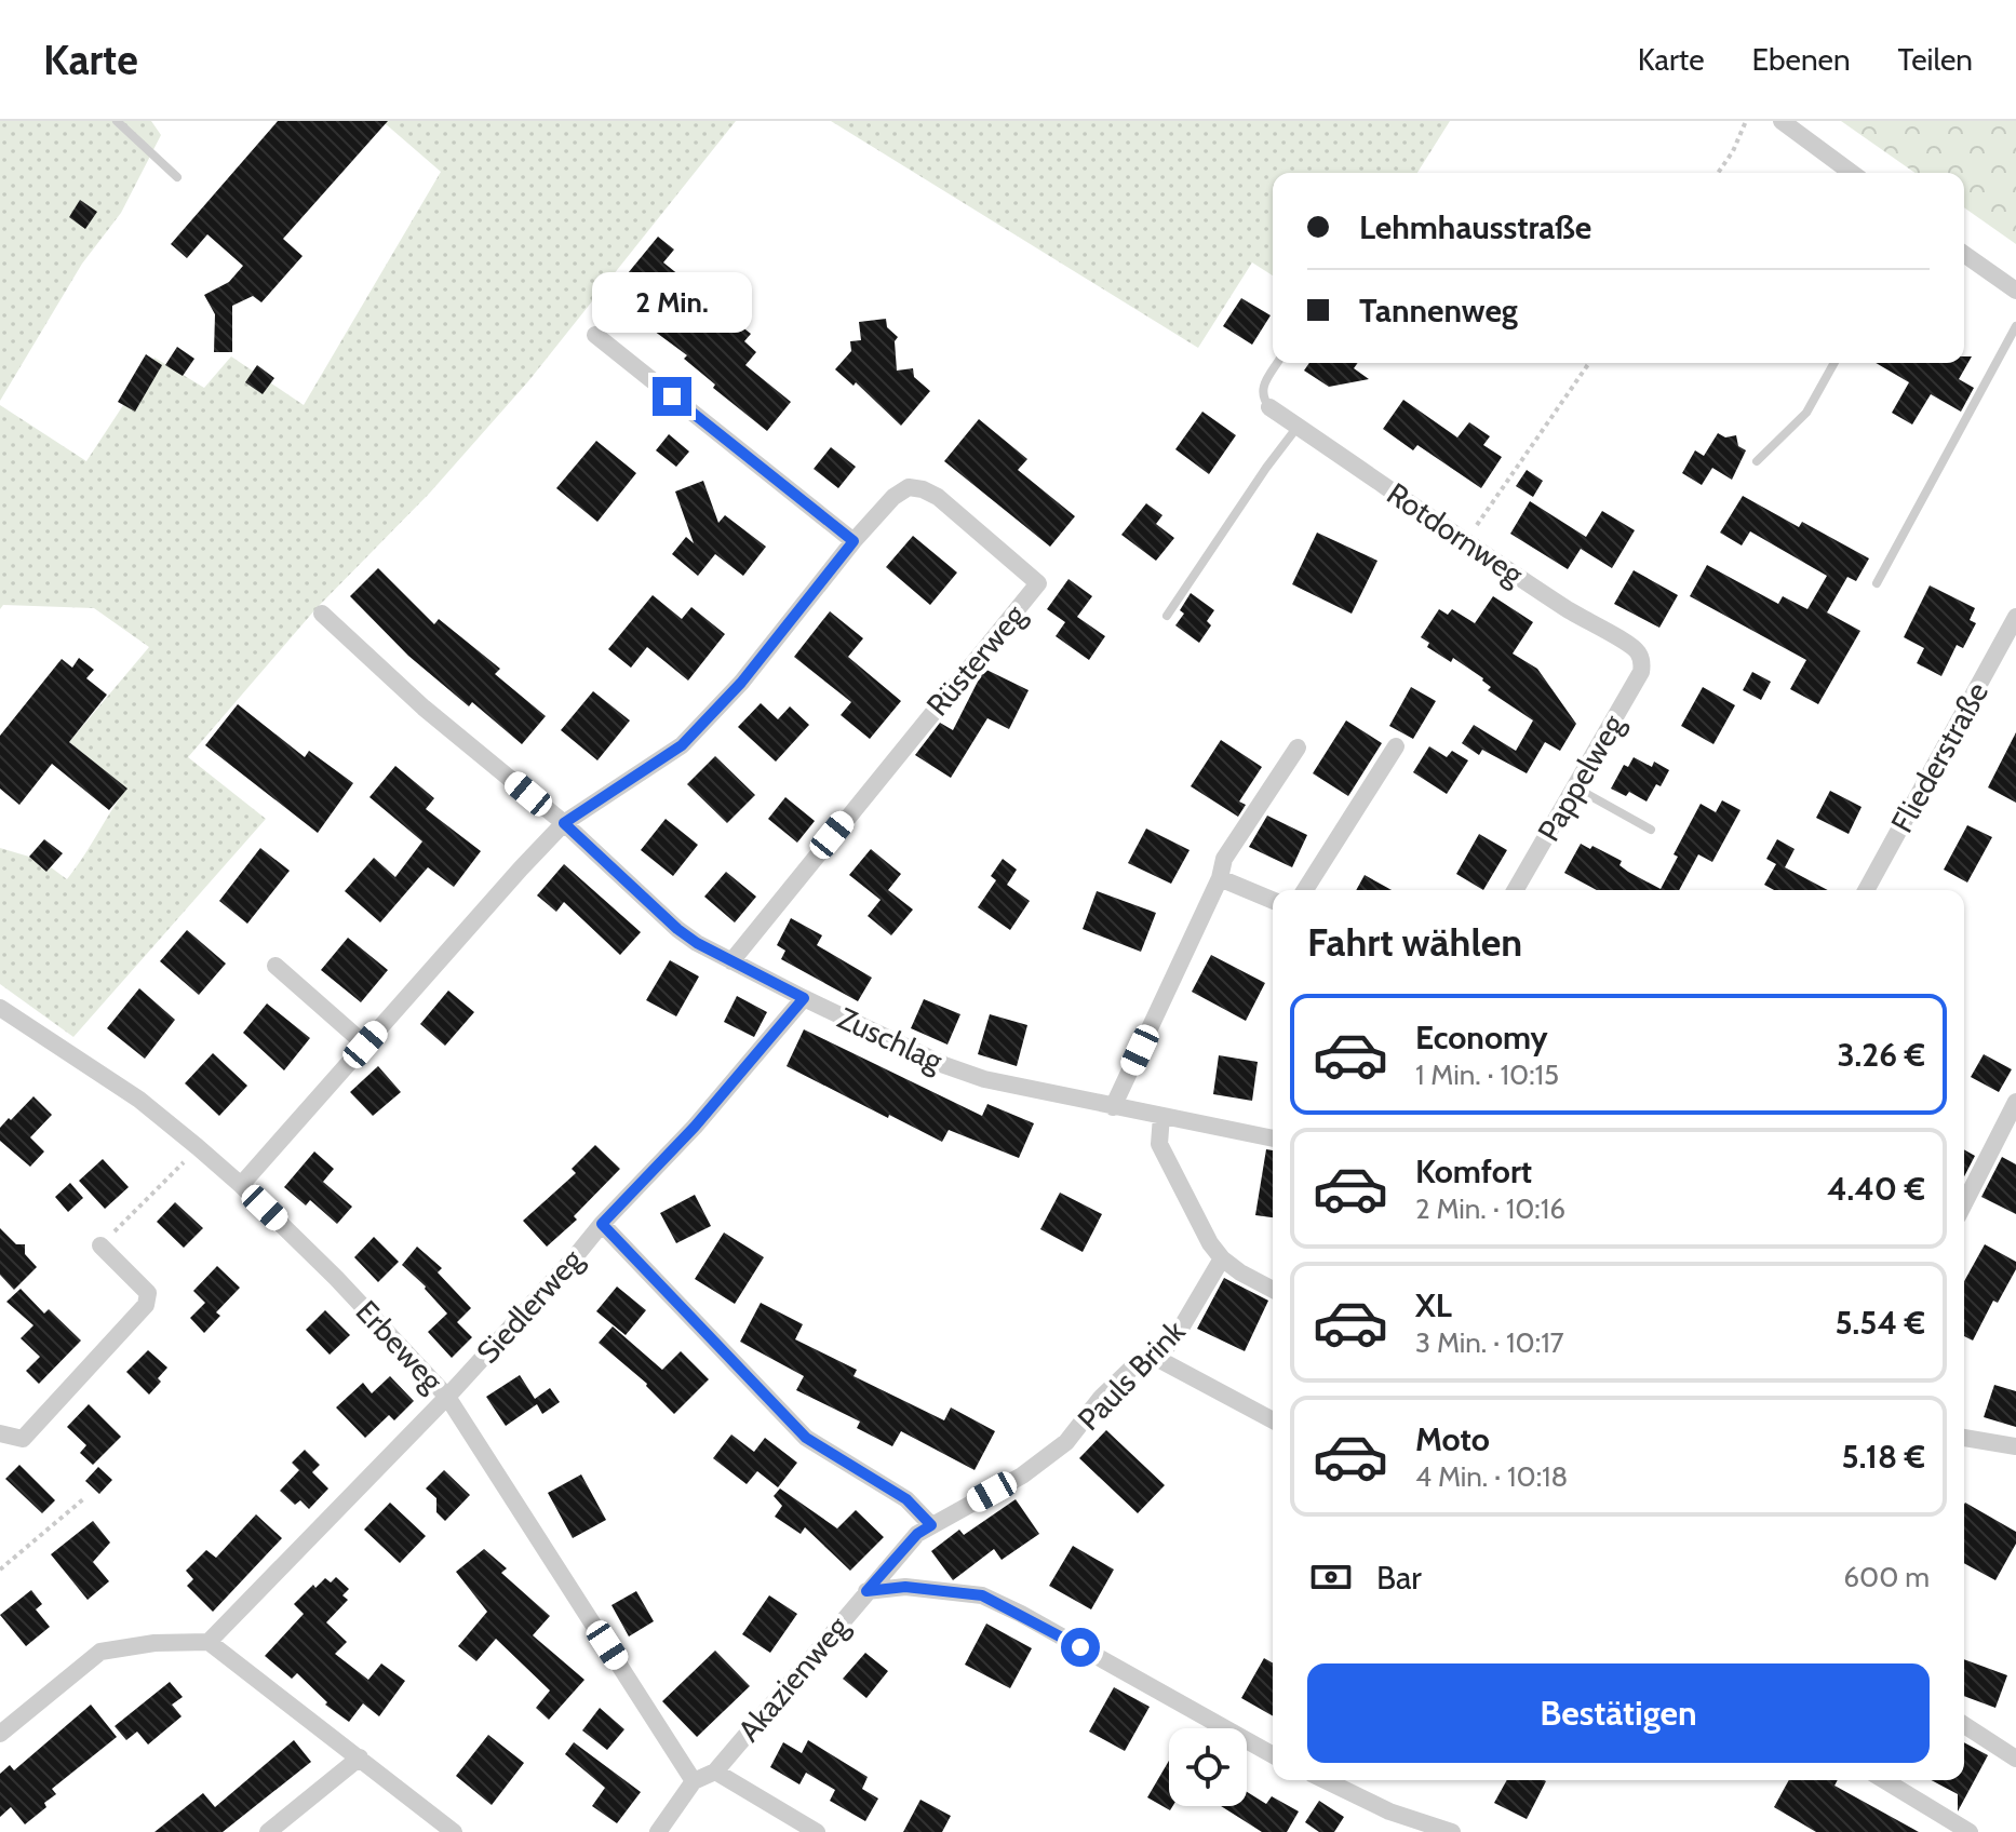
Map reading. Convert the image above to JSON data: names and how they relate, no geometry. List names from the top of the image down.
{
  "streets": {
    "street": [
      "Rotdornweg",
      "Rüsterweg",
      "Fliederstraße",
      "Pappelweg",
      "Zuschlag",
      "Siedlerweg",
      "Erbeweg",
      "Pauls Brink",
      "Akazienweg"
    ]
  },
  "crossings": [
    ["Rotdornweg", "Pappelweg"],
    ["Rüsterweg", "Zuschlag"],
    ["Rüsterweg", "Erbeweg"],
    ["Zuschlag", "Siedlerweg"],
    ["Siedlerweg", "Erbeweg"],
    ["Erbeweg", "Akazienweg"],
    ["Pauls Brink", "Akazienweg"]
  ],
  "page": {
    "header": "Karte",
    "nav": ["Karte", "Ebenen", "Teilen"],
    "banner": ["Lehmhausstraße", "Tannenweg"],
    "bubble": "2 Min.",
    "heading": "Fahrt wählen",
    "list": [
      {
        "name": "Economy",
        "note": "1 Min. · 10:15",
        "value": "3.26 €"
      },
      {
        "name": "Komfort",
        "note": "2 Min. · 10:16",
        "value": "4.40 €"
      },
      {
        "name": "XL",
        "note": "3 Min. · 10:17",
        "value": "5.54 €"
      },
      {
        "name": "Moto",
        "note": "4 Min. · 10:18",
        "value": "5.18 €"
      }
    ],
    "pay": ["Bar", "600 m"],
    "buttons": "Bestätigen"
  }
}
